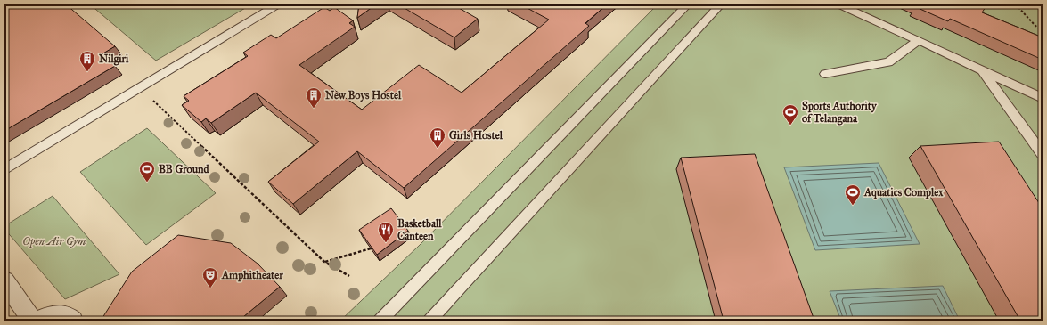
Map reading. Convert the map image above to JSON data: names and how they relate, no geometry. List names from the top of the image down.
{
  "parks": ["Open Air Gym"],
  "places": {
    "building": ["Nilgiri", "New Boys Hostel", "Girls Hostel"],
    "sports": ["Sports Authority of Telangana", "BB Ground", "Aquatics Complex"],
    "restaurant": ["Basketball Canteen"],
    "theatre": ["Amphitheater"]
  }
}
